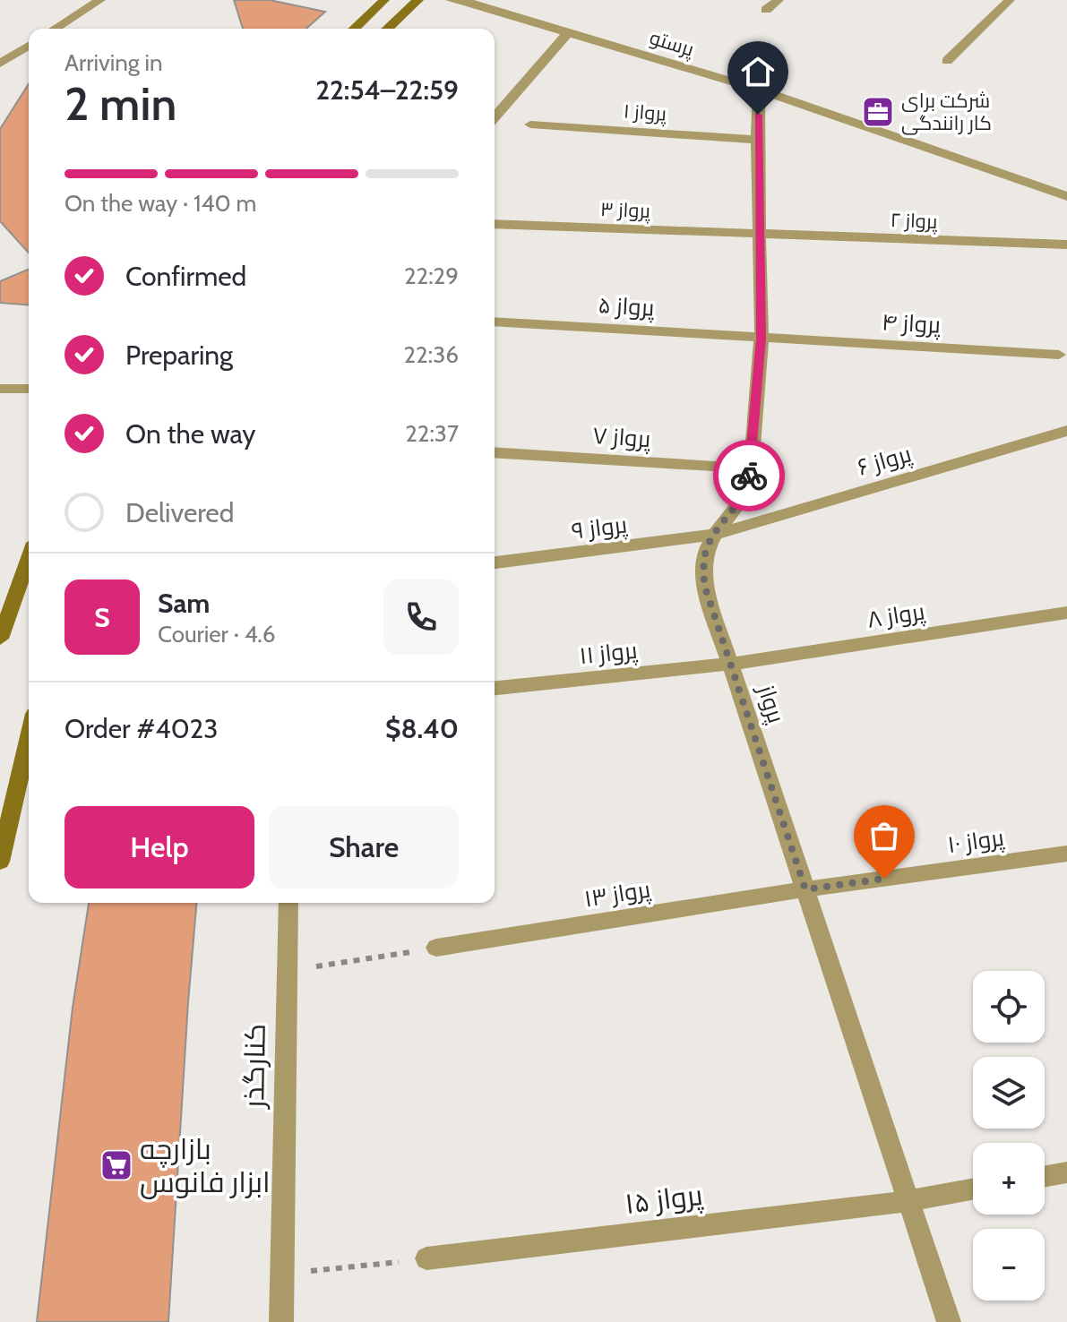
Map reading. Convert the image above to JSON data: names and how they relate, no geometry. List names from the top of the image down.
{
  "streets": {
    "street": [
      "پرستو",
      "پرواز ۱",
      "پرواز ۳",
      "پرواز ۲",
      "پرواز ۵",
      "پرواز ۴",
      "پرواز ۷",
      "پرواز ۶",
      "پرواز ۹",
      "پرواز ۸",
      "پرواز ۱۱",
      "پرواز",
      "پرواز ۱۰",
      "پرواز ۱۳",
      "کنارگذر",
      "پرواز ۱۵"
    ]
  },
  "crossings": [
    ["پرستو", "پرواز"],
    ["پرواز ۱", "پرواز"],
    ["پرواز ۳", "پرواز ۲"],
    ["پرواز ۳", "پرواز"],
    ["پرواز ۲", "پرواز"],
    ["پرواز ۵", "پرواز ۴"],
    ["پرواز ۵", "پرواز"],
    ["پرواز ۴", "پرواز"],
    ["پرواز ۷", "پرواز"],
    ["پرواز ۶", "پرواز ۹"],
    ["پرواز ۶", "پرواز"],
    ["پرواز ۹", "پرواز"],
    ["پرواز ۸", "پرواز ۱۱"],
    ["پرواز ۸", "پرواز"],
    ["پرواز ۱۱", "پرواز"],
    ["پرواز", "پرواز ۱۰"],
    ["پرواز", "پرواز ۱۳"],
    ["پرواز", "پرواز ۱۵"],
    ["پرواز ۱۰", "پرواز ۱۳"]
  ],
  "places": {
    "office": ["شركت براى كار رانندگى"],
    "supermarket": ["بازارچه ابزار فانوس"]
  },
  "page": {
    "heading": ["2 min", "Arriving in", "22:54–22:59"],
    "panel": [
      "Sam",
      "Courier · 4.6",
      "Order #4023",
      "$8.40"
    ],
    "bar": "On the way · 140 m",
    "list": [
      ["Confirmed", "22:29"],
      ["Preparing", "22:36"],
      ["On the way", "22:37"],
      "Delivered"
    ],
    "round": "S",
    "buttons": ["Help", "Share"],
    "map_buttons": ["+", "−"]
  }
}
